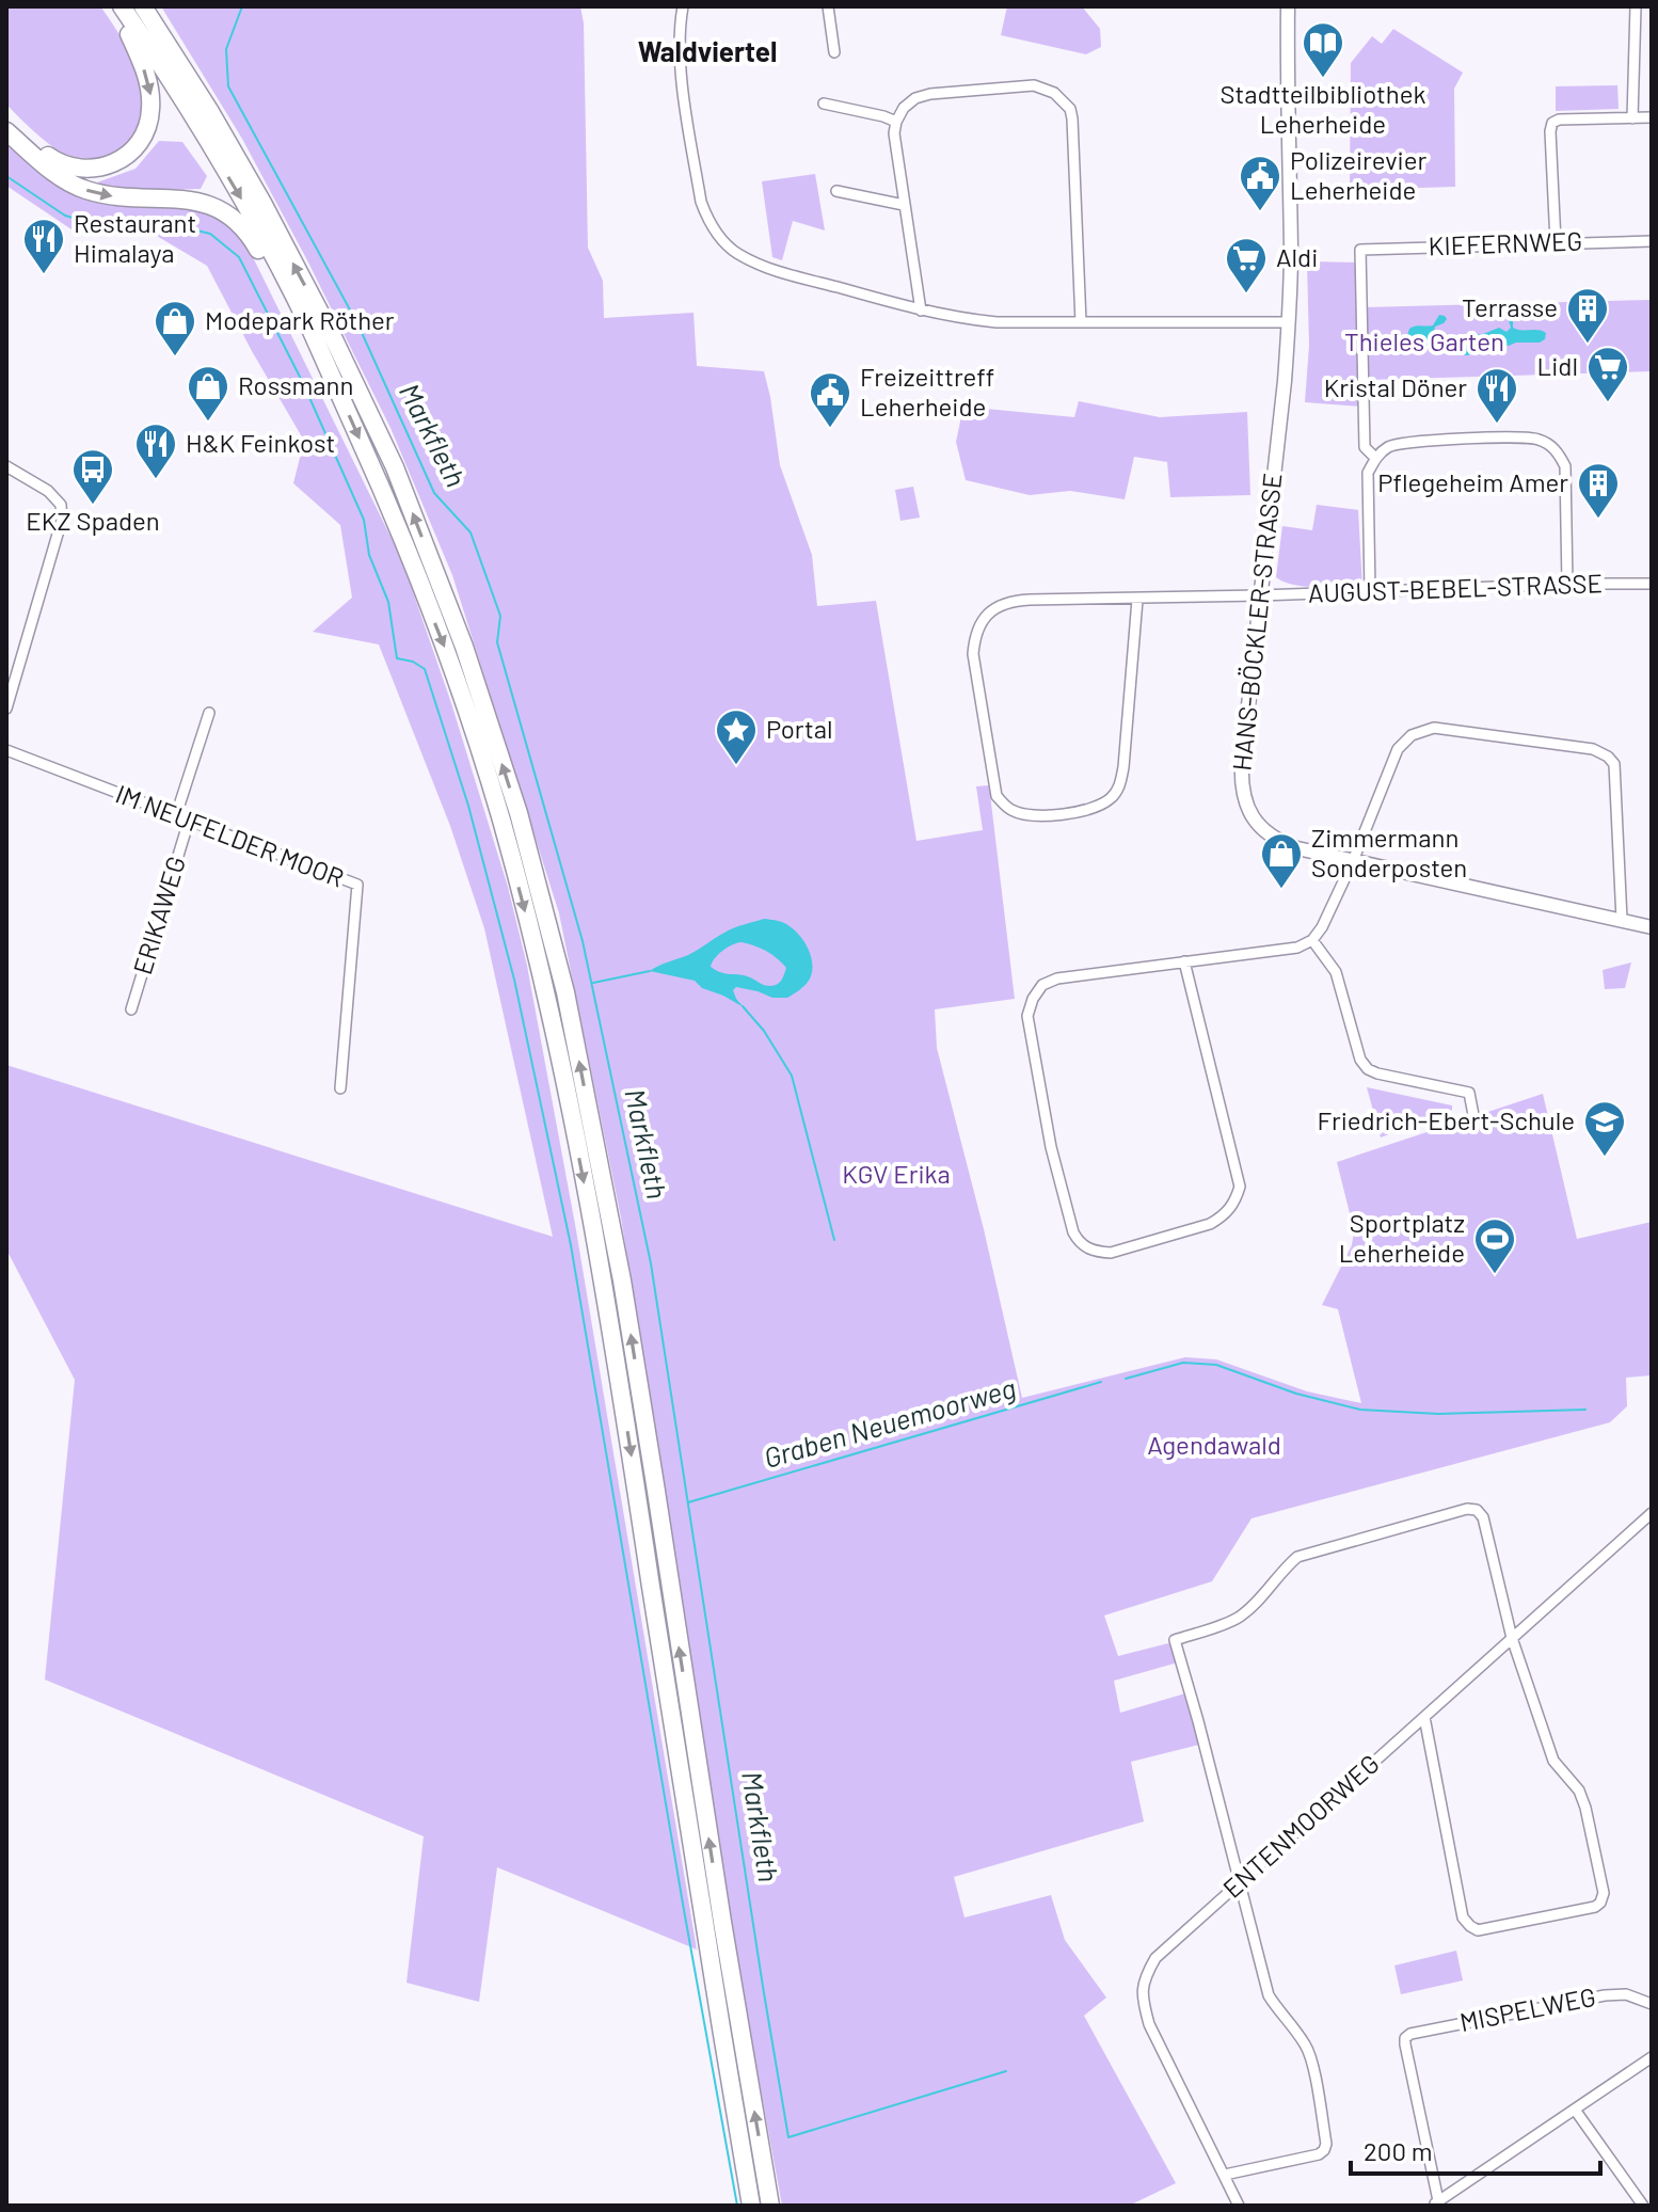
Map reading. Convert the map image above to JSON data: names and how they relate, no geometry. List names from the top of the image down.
{
  "streets": {
    "street": [
      "KIEFERNWEG",
      "AUGUST-BEBEL-STRASSE",
      "HANS-BÖCKLER-STRASSE",
      "IM NEUFELDER MOOR",
      "ERIKAWEG",
      "ENTENMOORWEG",
      "MISPELWEG"
    ]
  },
  "crossings": [
    ["AUGUST-BEBEL-STRASSE", "HANS-BÖCKLER-STRASSE"],
    ["IM NEUFELDER MOOR", "ERIKAWEG"]
  ],
  "districts": ["Waldviertel"],
  "water": ["Markfleth", "Graben Neuemoorweg"],
  "parks": ["Thieles Garten", "KGV Erika", "Agendawald"],
  "places": {
    "library": ["Stadtteilbibliothek Leherheide"],
    "public building": ["Polizeirevier Leherheide", "Freizeittreff Leherheide"],
    "restaurant": ["Restaurant Himalaya", "Kristal Döner", "H&K Feinkost"],
    "supermarket": ["Aldi", "Lidl"],
    "building": ["Terrasse", "Pflegeheim Amer"],
    "shop": ["Modepark Röther", "Rossmann", "Zimmermann Sonderposten"],
    "bus stop": ["EKZ Spaden"],
    "place": ["Portal"],
    "school or university": ["Friedrich-Ebert-Schule"],
    "sports": ["Sportplatz Leherheide"]
  },
  "scale_bar": "200 m"
}
